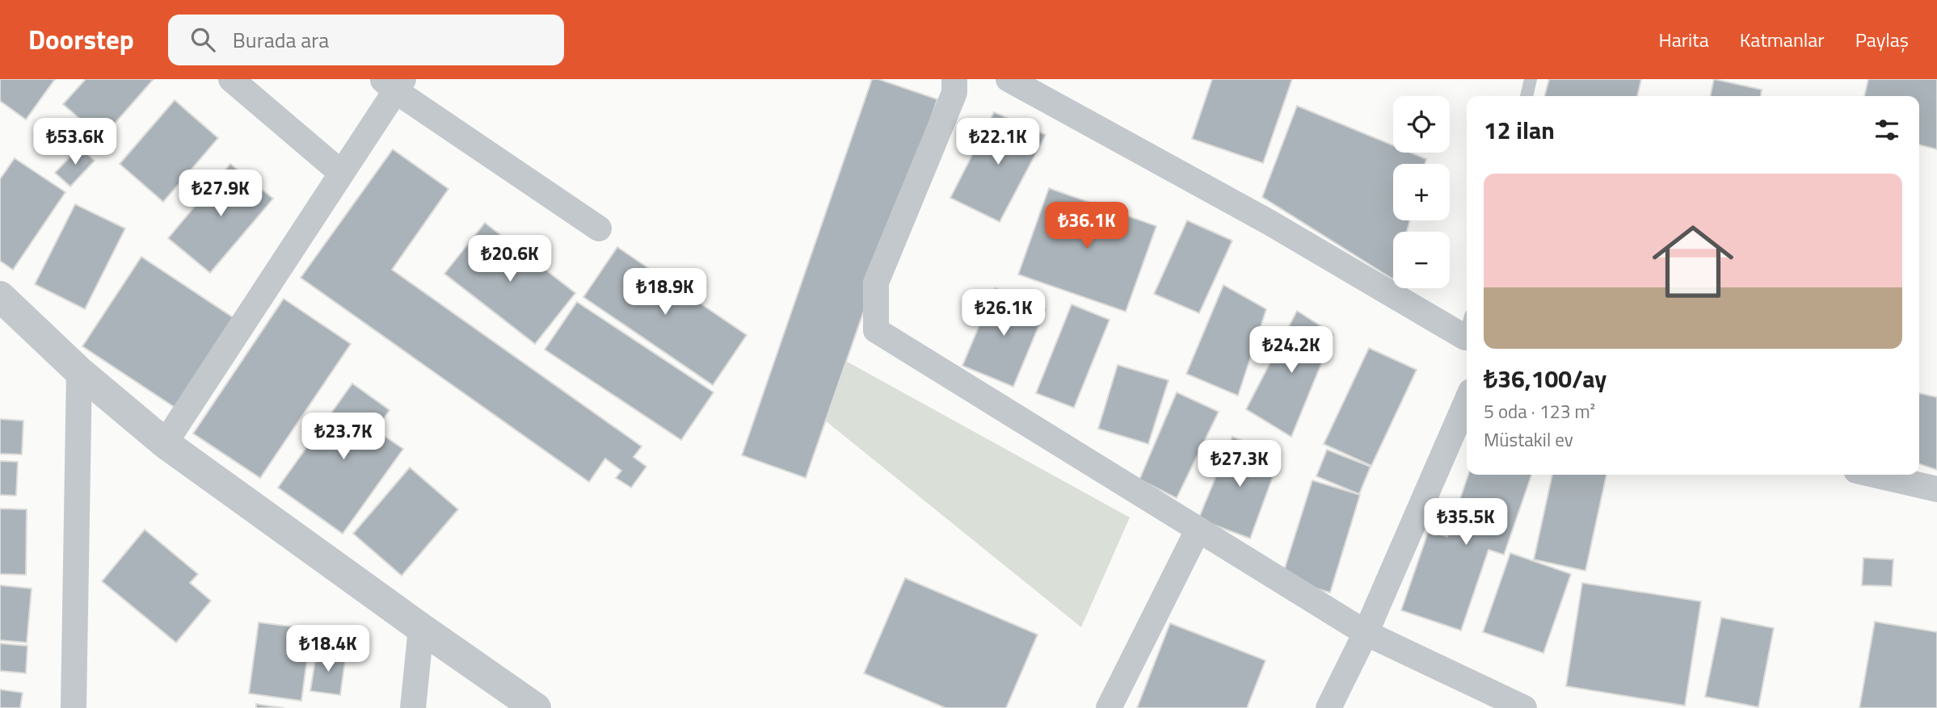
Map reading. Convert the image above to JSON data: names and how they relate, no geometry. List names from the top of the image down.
{
  "page": {
    "header": "Doorstep",
    "search": "Burada ara",
    "nav": ["Harita", "Katmanlar", "Paylaş"],
    "map_buttons": ["+", "−"],
    "heading": "12 ilan",
    "price": [
      "₺53.6K",
      "₺22.1K",
      "₺27.9K",
      "₺36.1K",
      "₺20.6K",
      "₺18.9K",
      "₺26.1K",
      "₺24.2K",
      "₺23.7K",
      "₺27.3K",
      "₺35.5K",
      "₺18.4K"
    ],
    "list": [
      {
        "name": "₺36,100/ay",
        "note": "5 oda · 123 m² · Müstakil ev"
      }
    ]
  }
}
